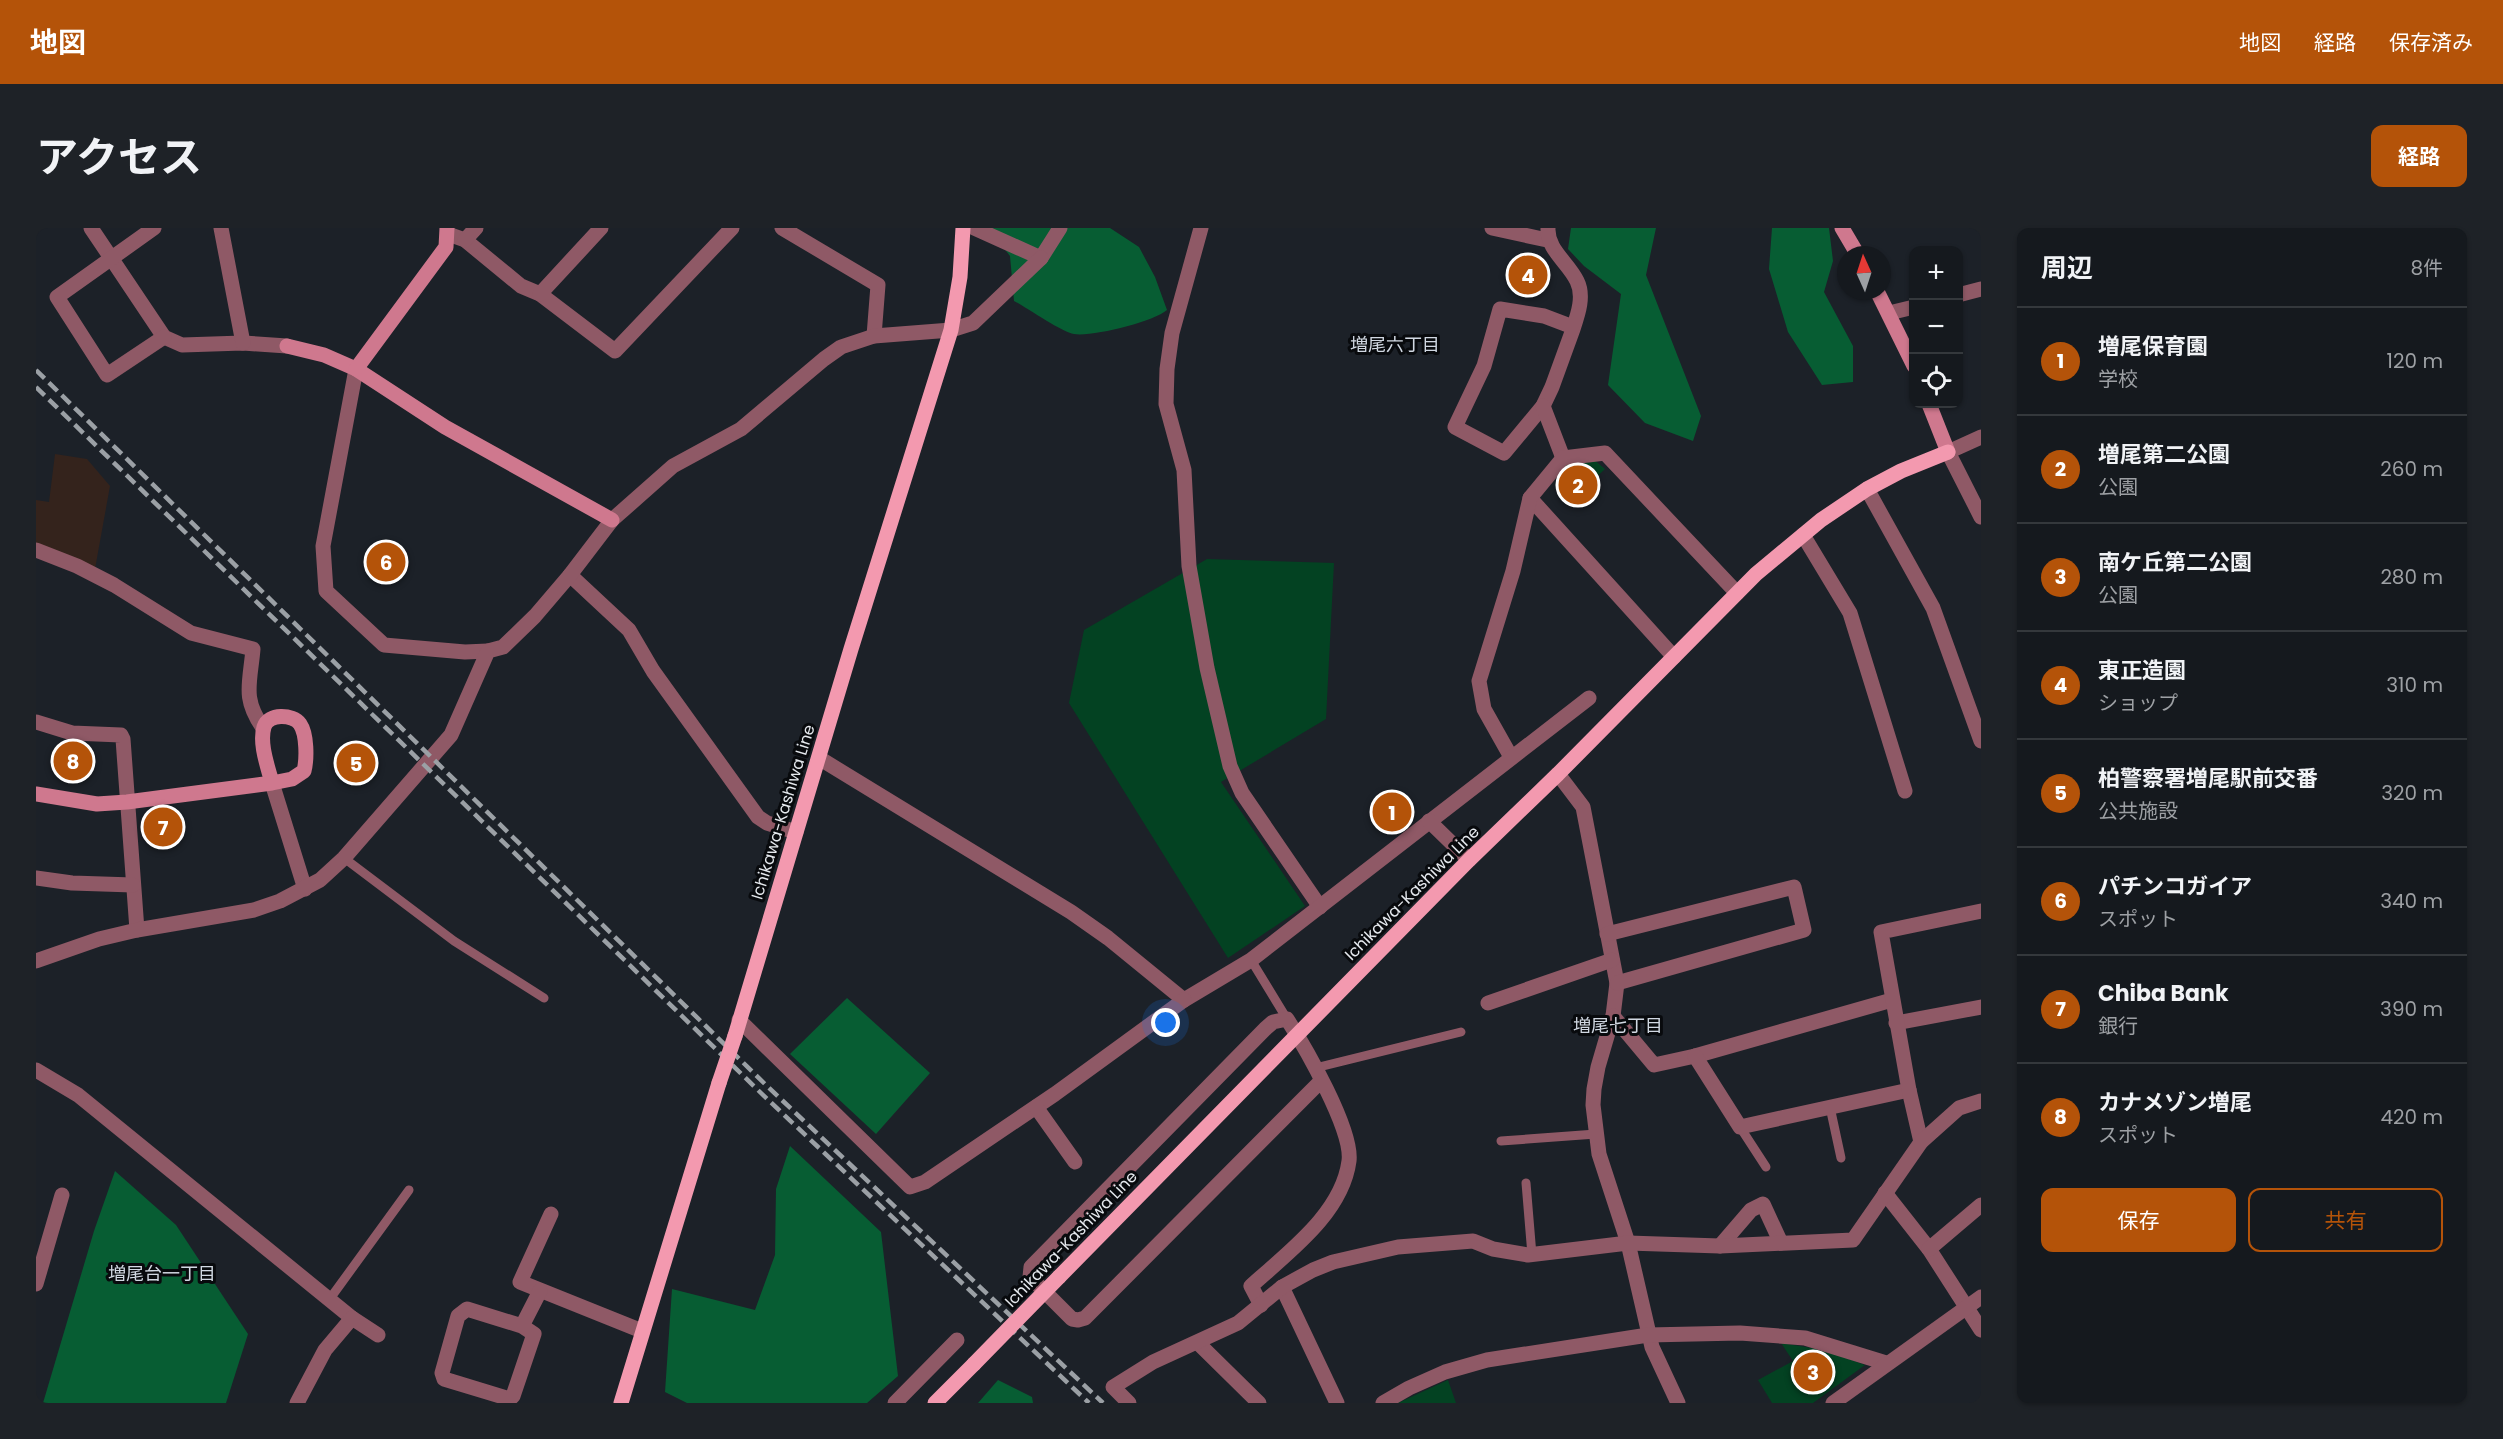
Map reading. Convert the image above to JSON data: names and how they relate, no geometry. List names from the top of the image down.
{
  "streets": {
    "main road": ["Ichikawa-Kashiwa Line"]
  },
  "districts": ["増尾六丁目", "増尾七丁目", "増尾台一丁目"],
  "north": "top",
  "page": {
    "header": "地図",
    "nav": ["地図", "経路", "保存済み"],
    "title": "アクセス",
    "buttons": [
      "経路",
      ["保存", "共有"]
    ],
    "heading": ["周辺", "8件"],
    "map_buttons": ["+", "−"],
    "pins": [
      "4",
      "2",
      "6",
      "8",
      "5",
      "1",
      "7",
      "3"
    ],
    "list": [
      {
        "mark": "1",
        "name": "増尾保育園",
        "note": "学校",
        "value": "120 m"
      },
      {
        "mark": "2",
        "name": "増尾第二公園",
        "note": "公園",
        "value": "260 m"
      },
      {
        "mark": "3",
        "name": "南ケ丘第二公園",
        "note": "公園",
        "value": "280 m"
      },
      {
        "mark": "4",
        "name": "東正造園",
        "note": "ショップ",
        "value": "310 m"
      },
      {
        "mark": "5",
        "name": "柏警察署増尾駅前交番",
        "note": "公共施設",
        "value": "320 m"
      },
      {
        "mark": "6",
        "name": "パチンコガイア",
        "note": "スポット",
        "value": "340 m"
      },
      {
        "mark": "7",
        "name": "Chiba Bank",
        "note": "銀行",
        "value": "390 m"
      },
      {
        "mark": "8",
        "name": "カナメゾン増尾",
        "note": "スポット",
        "value": "420 m"
      }
    ]
  }
}
